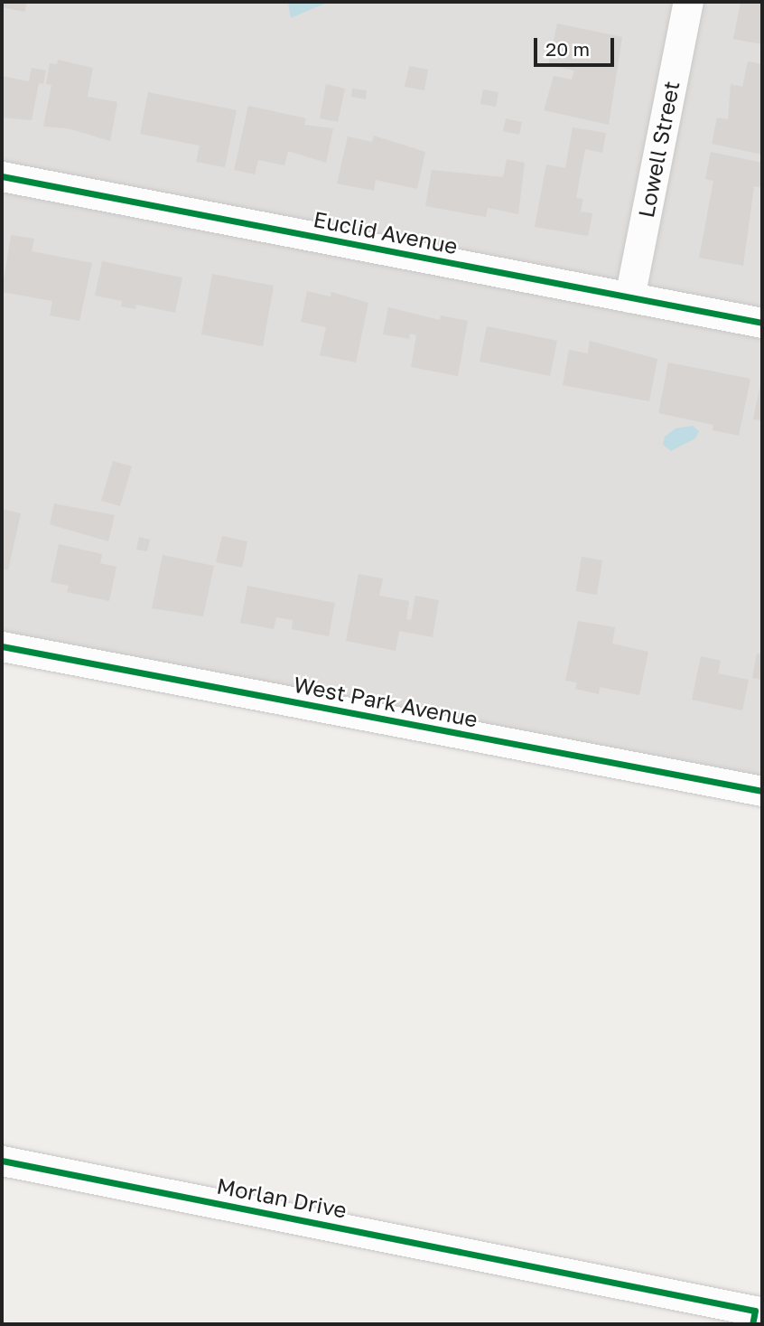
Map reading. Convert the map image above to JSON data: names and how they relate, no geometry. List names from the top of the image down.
{
  "streets": {
    "street": [
      "Lowell Street",
      "Euclid Avenue",
      "West Park Avenue",
      "Morlan Drive"
    ]
  },
  "crossings": [
    ["Lowell Street", "Euclid Avenue"]
  ],
  "scale_bar": "20 m"
}
